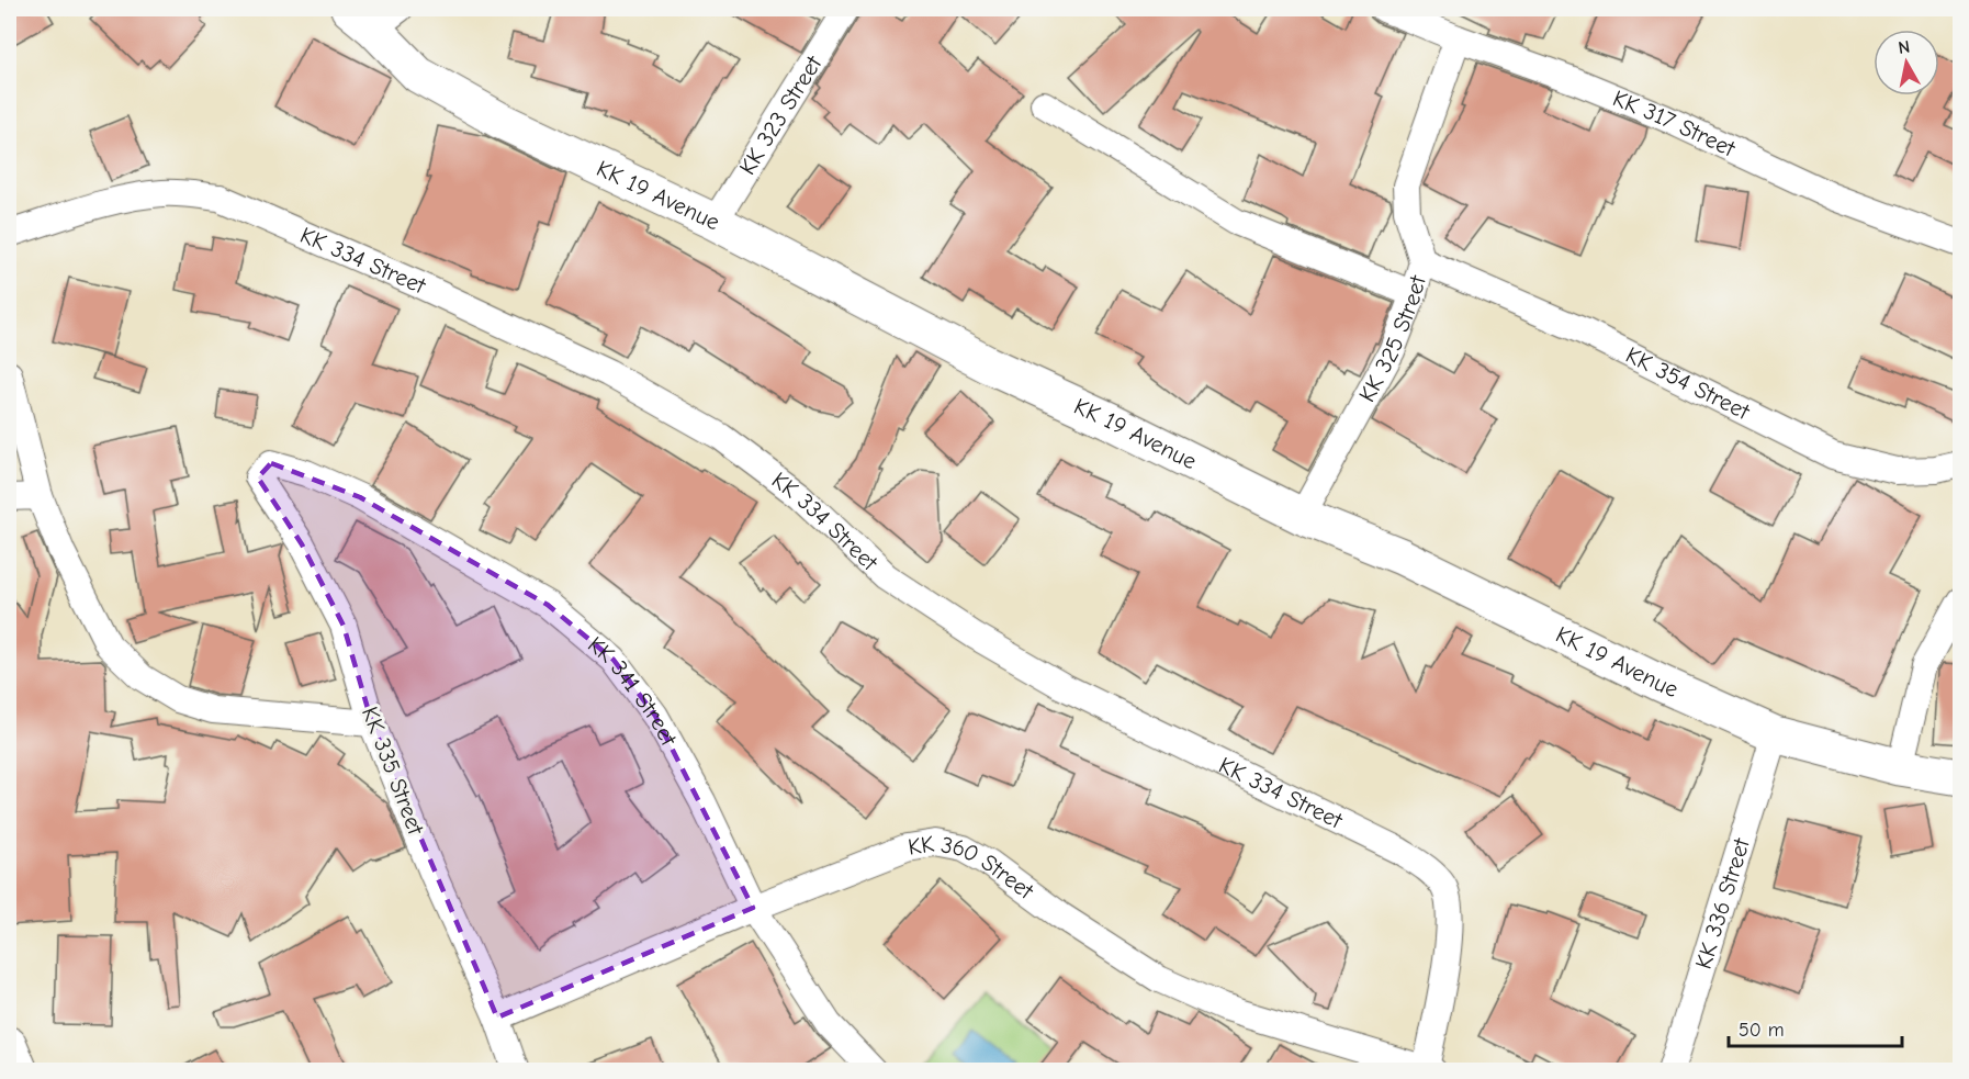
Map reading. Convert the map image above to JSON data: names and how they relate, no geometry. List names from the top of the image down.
{
  "streets": {
    "main road": ["KK 19 Avenue"],
    "street": [
      "KK 323 Street",
      "KK 317 Street",
      "KK 334 Street",
      "KK 325 Street",
      "KK 354 Street",
      "KK 341 Street",
      "KK 335 Street",
      "KK 360 Street",
      "KK 336 Street"
    ]
  },
  "crossings": [
    ["KK 323 Street", "KK 19 Avenue"],
    ["KK 317 Street", "KK 325 Street"],
    ["KK 19 Avenue", "KK 325 Street"],
    ["KK 19 Avenue", "KK 336 Street"],
    ["KK 334 Street", "KK 360 Street"],
    ["KK 325 Street", "KK 354 Street"],
    ["KK 341 Street", "KK 335 Street"],
    ["KK 341 Street", "KK 360 Street"],
    ["KK 335 Street", "KK 360 Street"]
  ],
  "scale_bar": "50 m",
  "north": "top"
}
